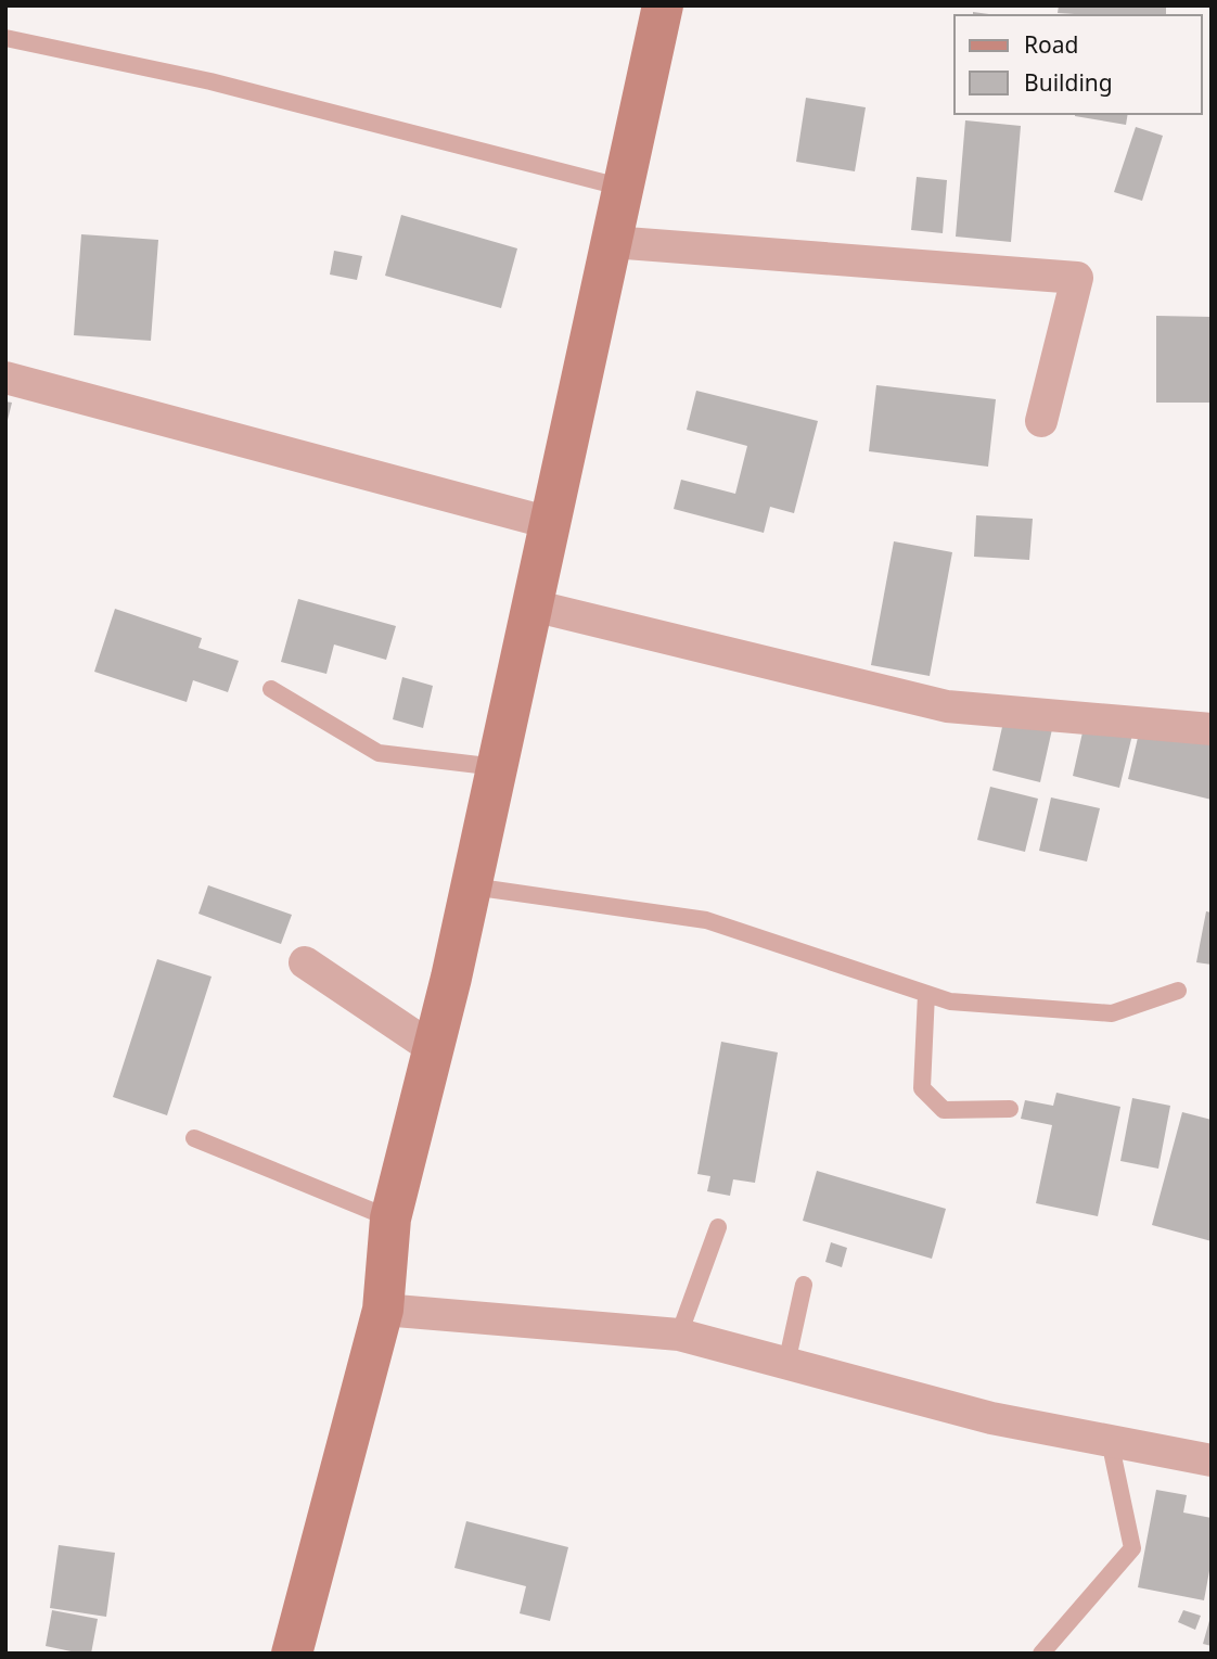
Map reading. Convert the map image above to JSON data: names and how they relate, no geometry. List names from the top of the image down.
{
  "legend": ["Road", "Building"]
}
